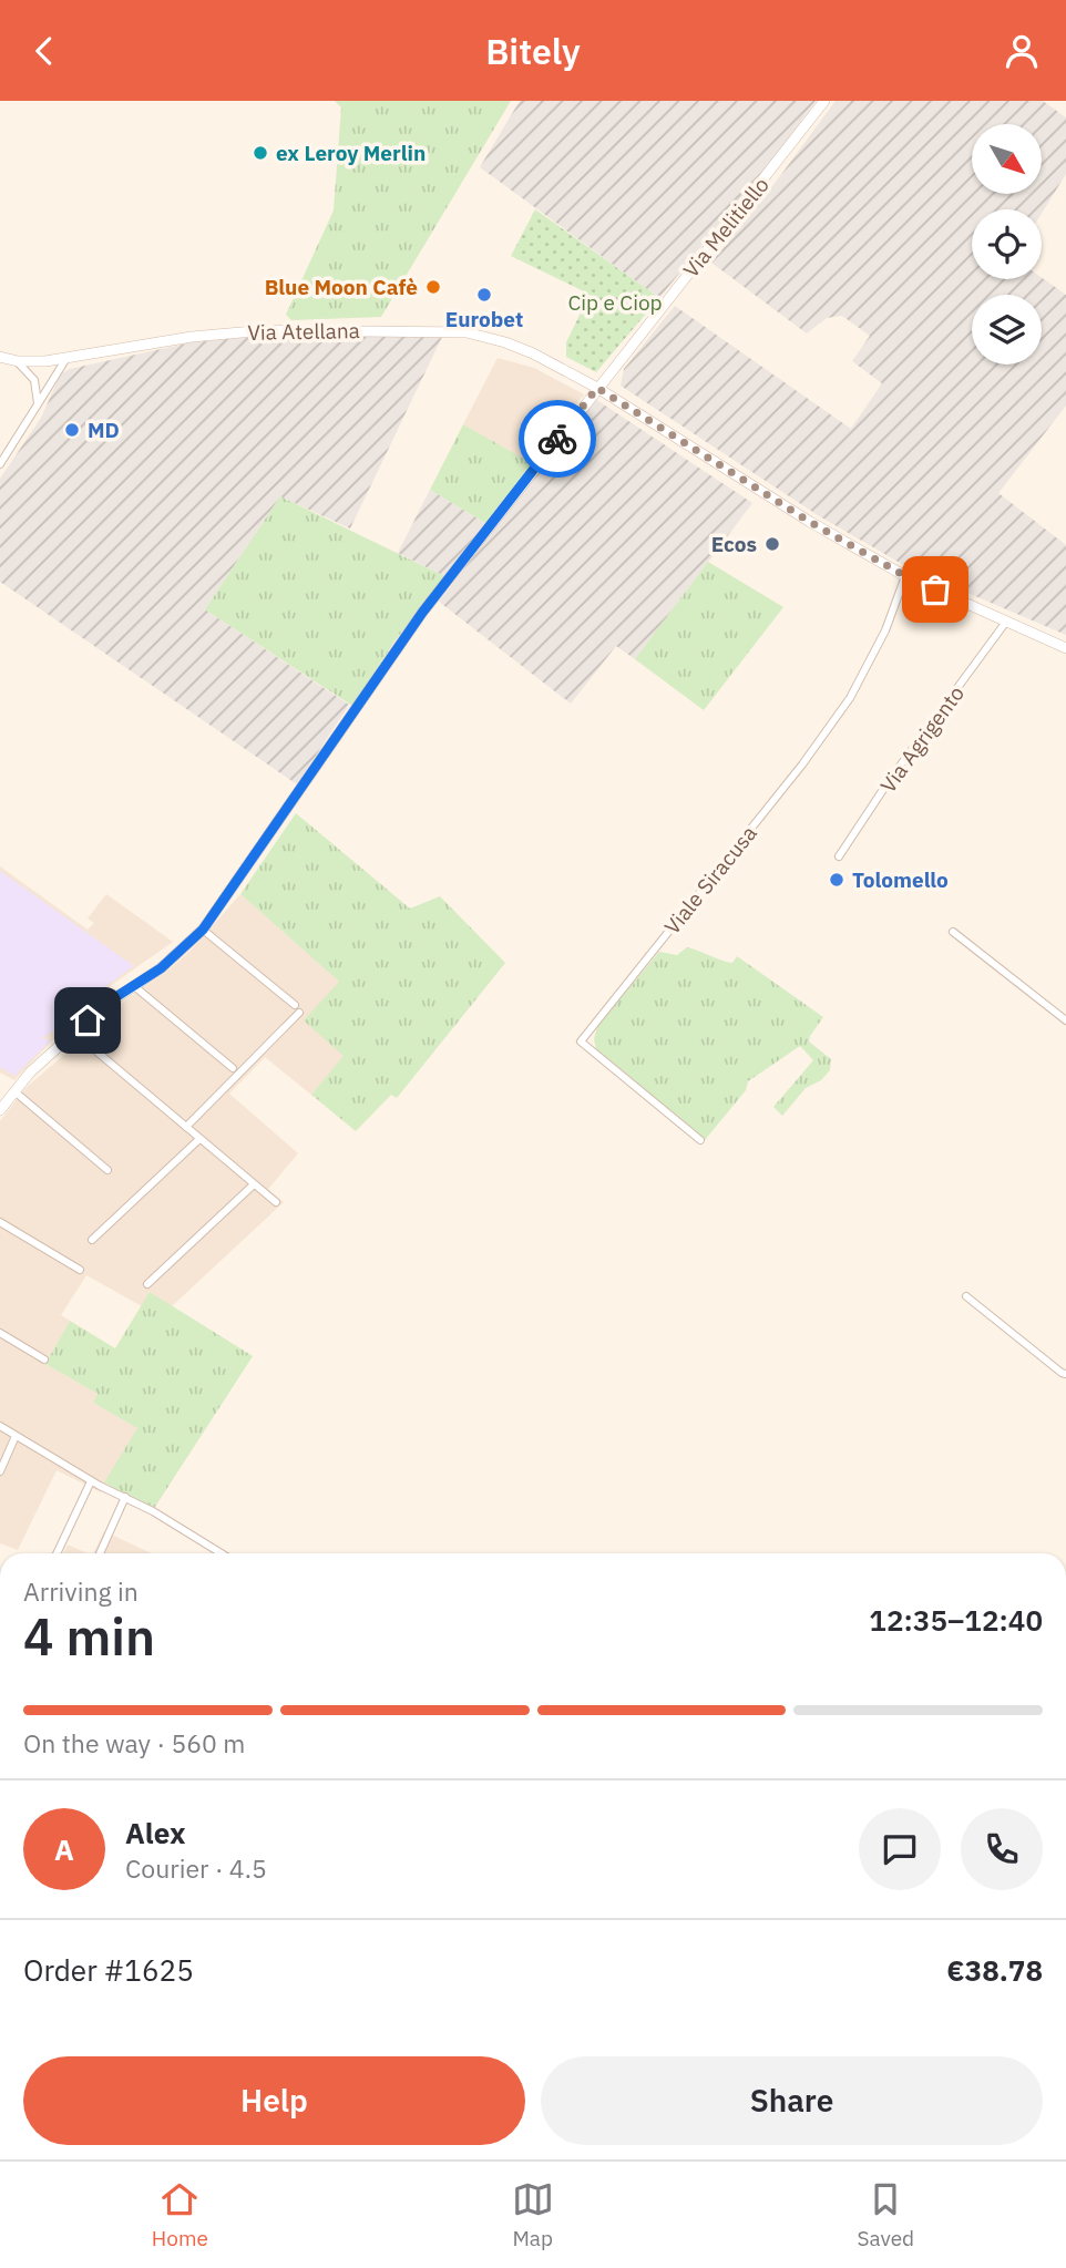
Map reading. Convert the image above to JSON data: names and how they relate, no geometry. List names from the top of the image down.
{
  "streets": {
    "street": [
      "Via Melitiello",
      "Via Atellana",
      "Via Agrigento",
      "Viale Siracusa"
    ]
  },
  "crossings": [
    ["Via Melitiello", "Via Atellana"],
    ["Via Atellana", "Via Agrigento"],
    ["Via Atellana", "Viale Siracusa"]
  ],
  "parks": ["Cip e Ciop"],
  "places": [
    "ex Leroy Merlin",
    "Blue Moon Cafè",
    "Eurobet",
    "MD",
    "Ecos",
    "Tolomello"
  ],
  "north": "bottom right",
  "page": {
    "header": "Bitely",
    "heading": ["4 min", "Arriving in", "12:35–12:40"],
    "panel": [
      "Alex",
      "Courier · 4.5",
      "Order #1625",
      "€38.78"
    ],
    "bar": "On the way · 560 m",
    "round": "A",
    "buttons": ["Help", "Share"],
    "tabs": ["Home", "Map", "Saved"]
  }
}
